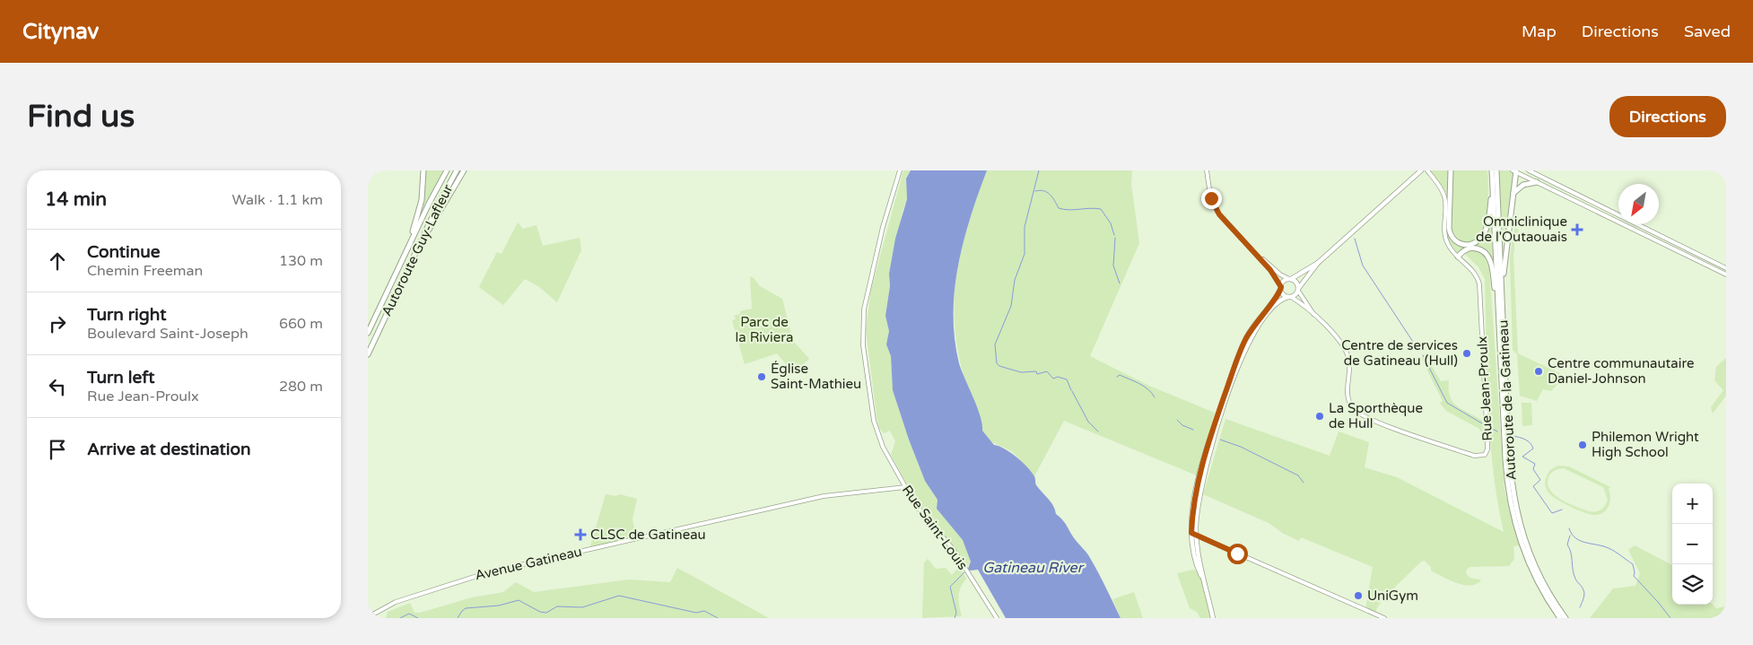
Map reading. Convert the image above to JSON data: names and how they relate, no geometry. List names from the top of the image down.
{
  "streets": {
    "highway": ["Autoroute Guy-Lafleur", "Autoroute de la Gatineau"],
    "street": ["Rue Jean-Proulx", "Rue Saint-Louis", "Avenue Gatineau"]
  },
  "crossings": [
    ["Rue Saint-Louis", "Avenue Gatineau"]
  ],
  "water": ["Gatineau River"],
  "parks": ["Parc de la Riviera"],
  "places": {
    "health": ["Omniclinique de l'Outaouais", "CLSC de Gatineau"],
    "other": [
      "Centre de services de Gatineau (Hull)",
      "Centre communautaire Daniel-Johnson",
      "Église Saint-Mathieu",
      "La Sporthèque de Hull",
      "Philemon Wright High School",
      "UniGym"
    ]
  },
  "north": "bottom left",
  "page": {
    "header": "Citynav",
    "nav": ["Map", "Directions", "Saved"],
    "buttons": "Directions",
    "title": "Find us",
    "heading": ["14 min", "Walk · 1.1 km"],
    "list": [
      ["Continue", "Chemin Freeman", "130 m"],
      ["Turn right", "Boulevard Saint-Joseph", "660 m"],
      ["Turn left", "Rue Jean-Proulx", "280 m"],
      "Arrive at destination"
    ],
    "map_buttons": ["+", "−"]
  }
}
